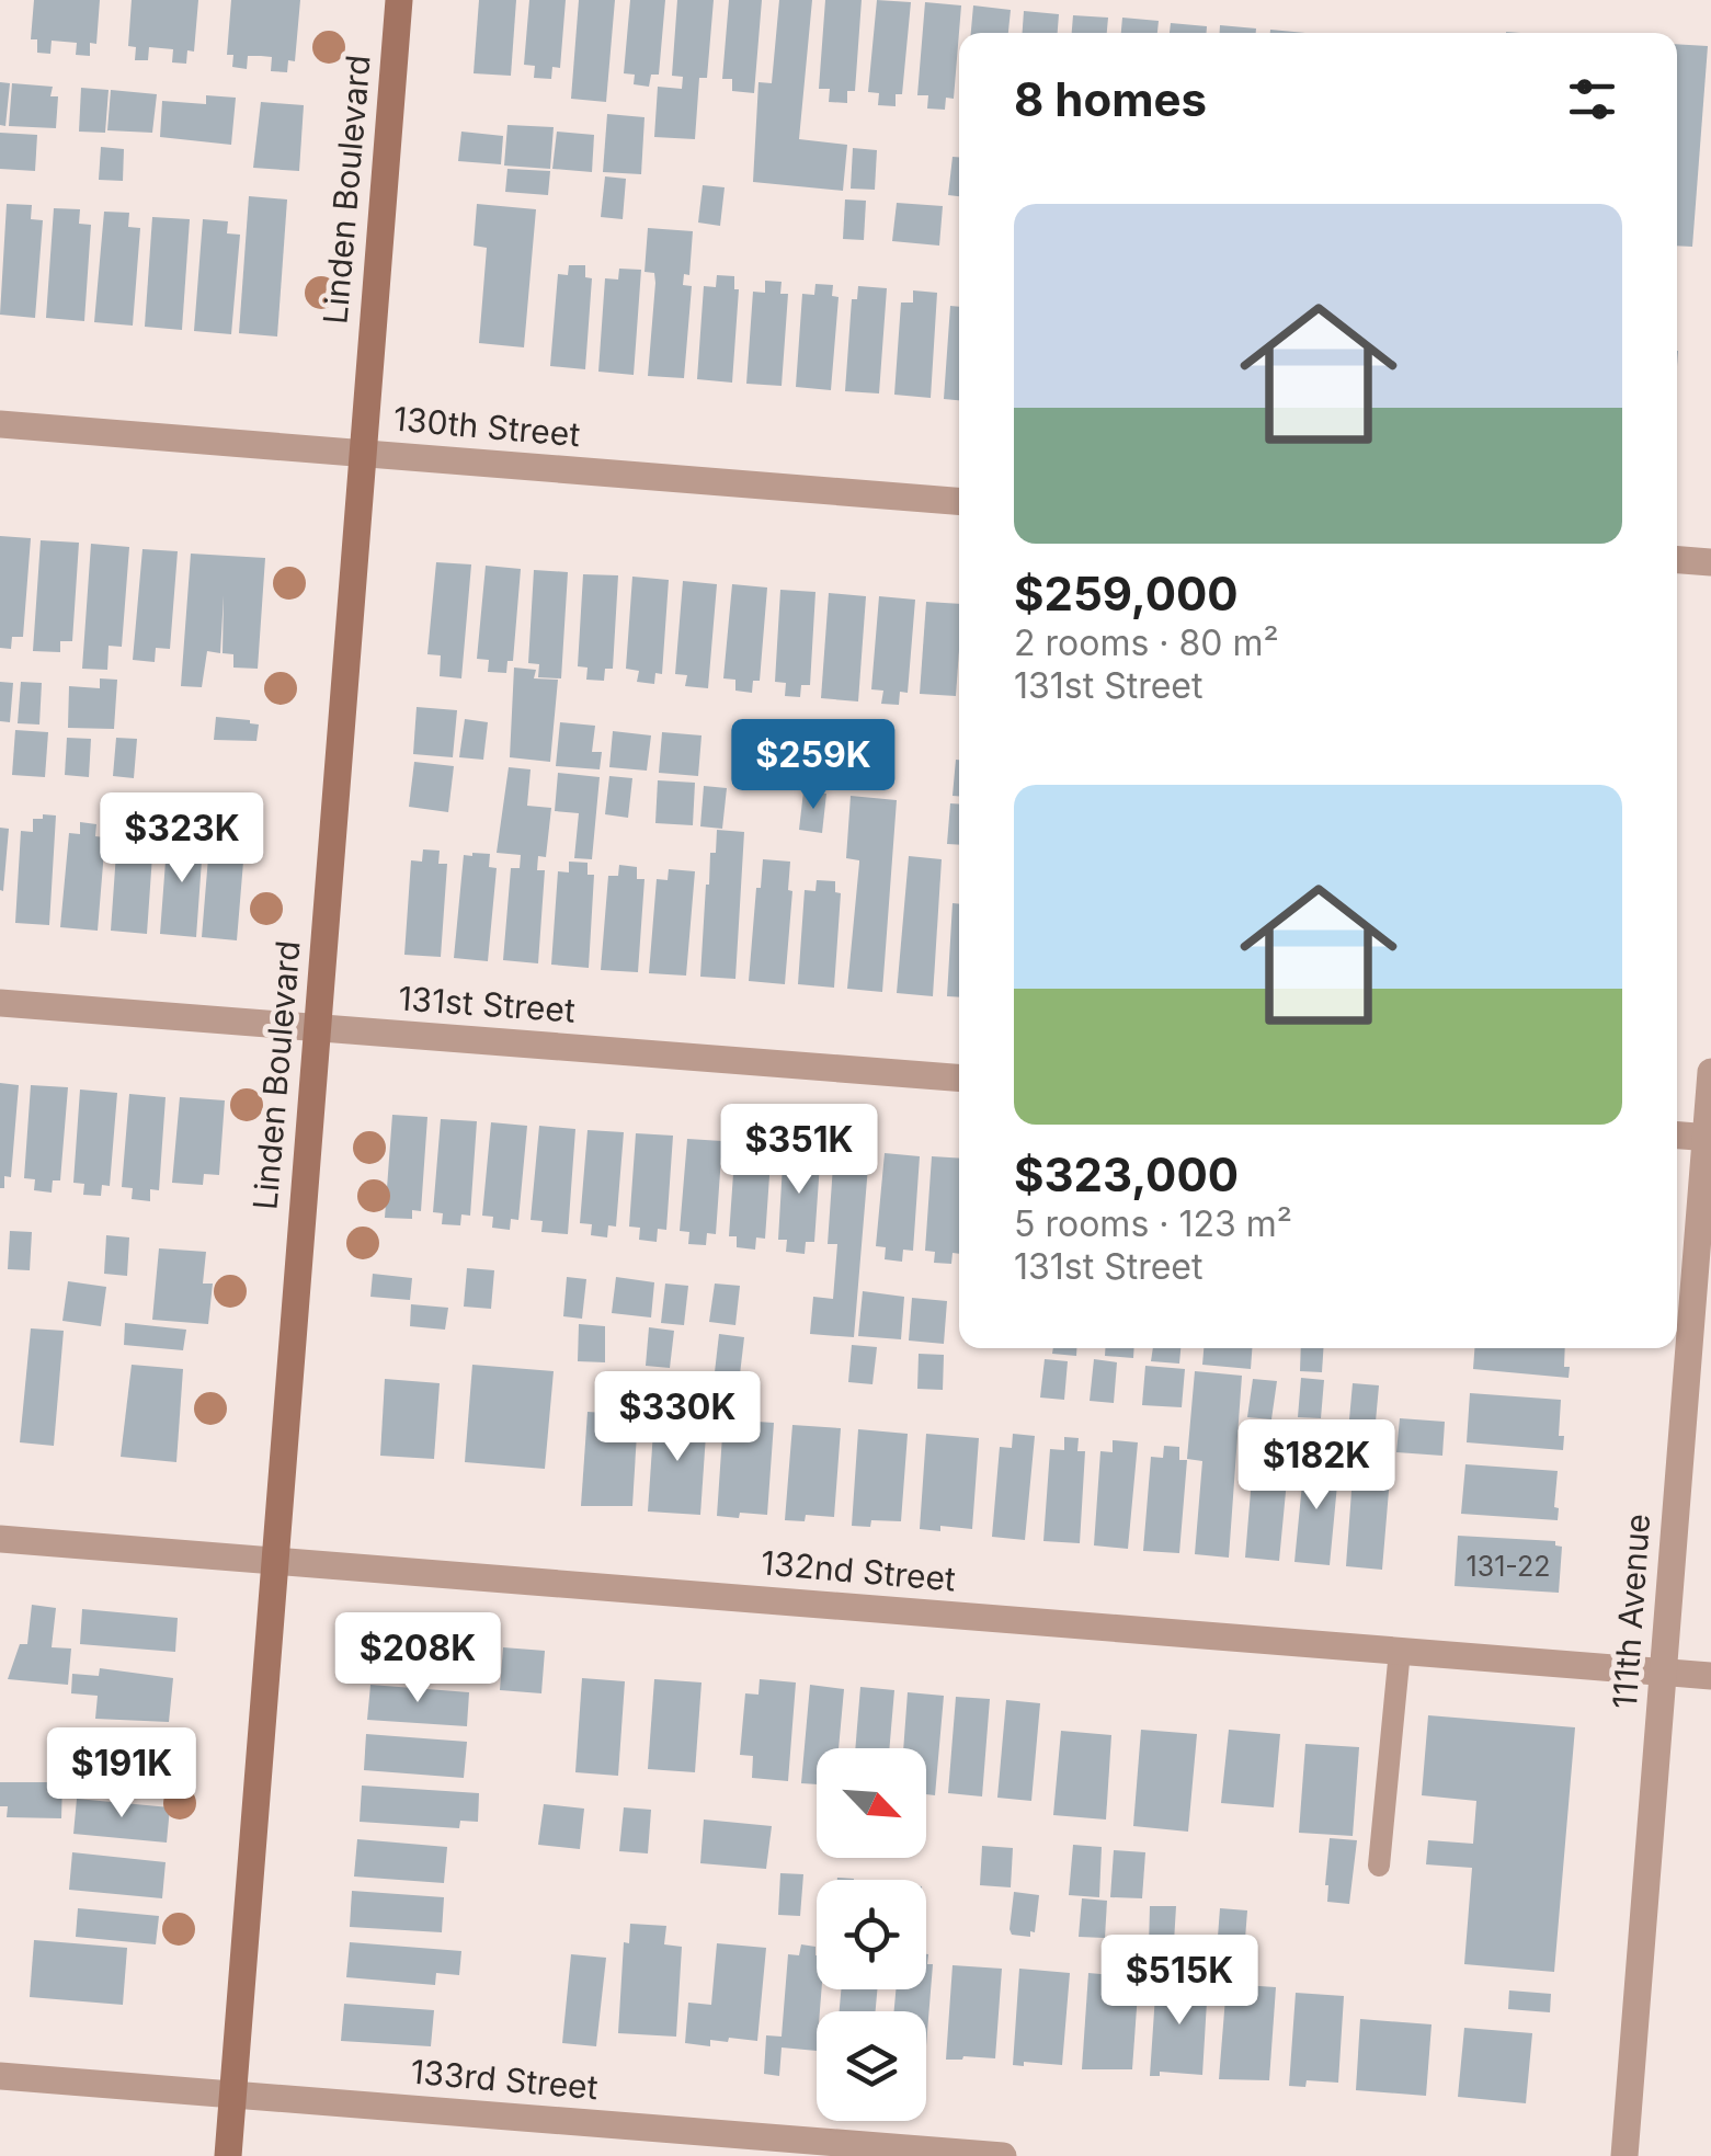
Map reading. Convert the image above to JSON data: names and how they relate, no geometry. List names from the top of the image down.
{
  "streets": {
    "main road": ["Linden Boulevard"],
    "street": [
      "130th Street",
      "131st Street",
      "132nd Street",
      "111th Avenue",
      "133rd Street"
    ]
  },
  "crossings": [
    ["Linden Boulevard", "130th Street"],
    ["Linden Boulevard", "131st Street"],
    ["Linden Boulevard", "132nd Street"],
    ["Linden Boulevard", "133rd Street"],
    ["132nd Street", "111th Avenue"]
  ],
  "house_numbers": ["131-22"],
  "north": "bottom right",
  "page": {
    "heading": "8 homes",
    "list": [
      {
        "name": "$259,000",
        "note": "2 rooms · 80 m² · 131st Street"
      },
      {
        "name": "$323,000",
        "note": "5 rooms · 123 m² · 131st Street"
      }
    ],
    "price": [
      "$259K",
      "$323K",
      "$351K",
      "$330K",
      "$182K",
      "$208K",
      "$191K",
      "$515K"
    ]
  }
}
